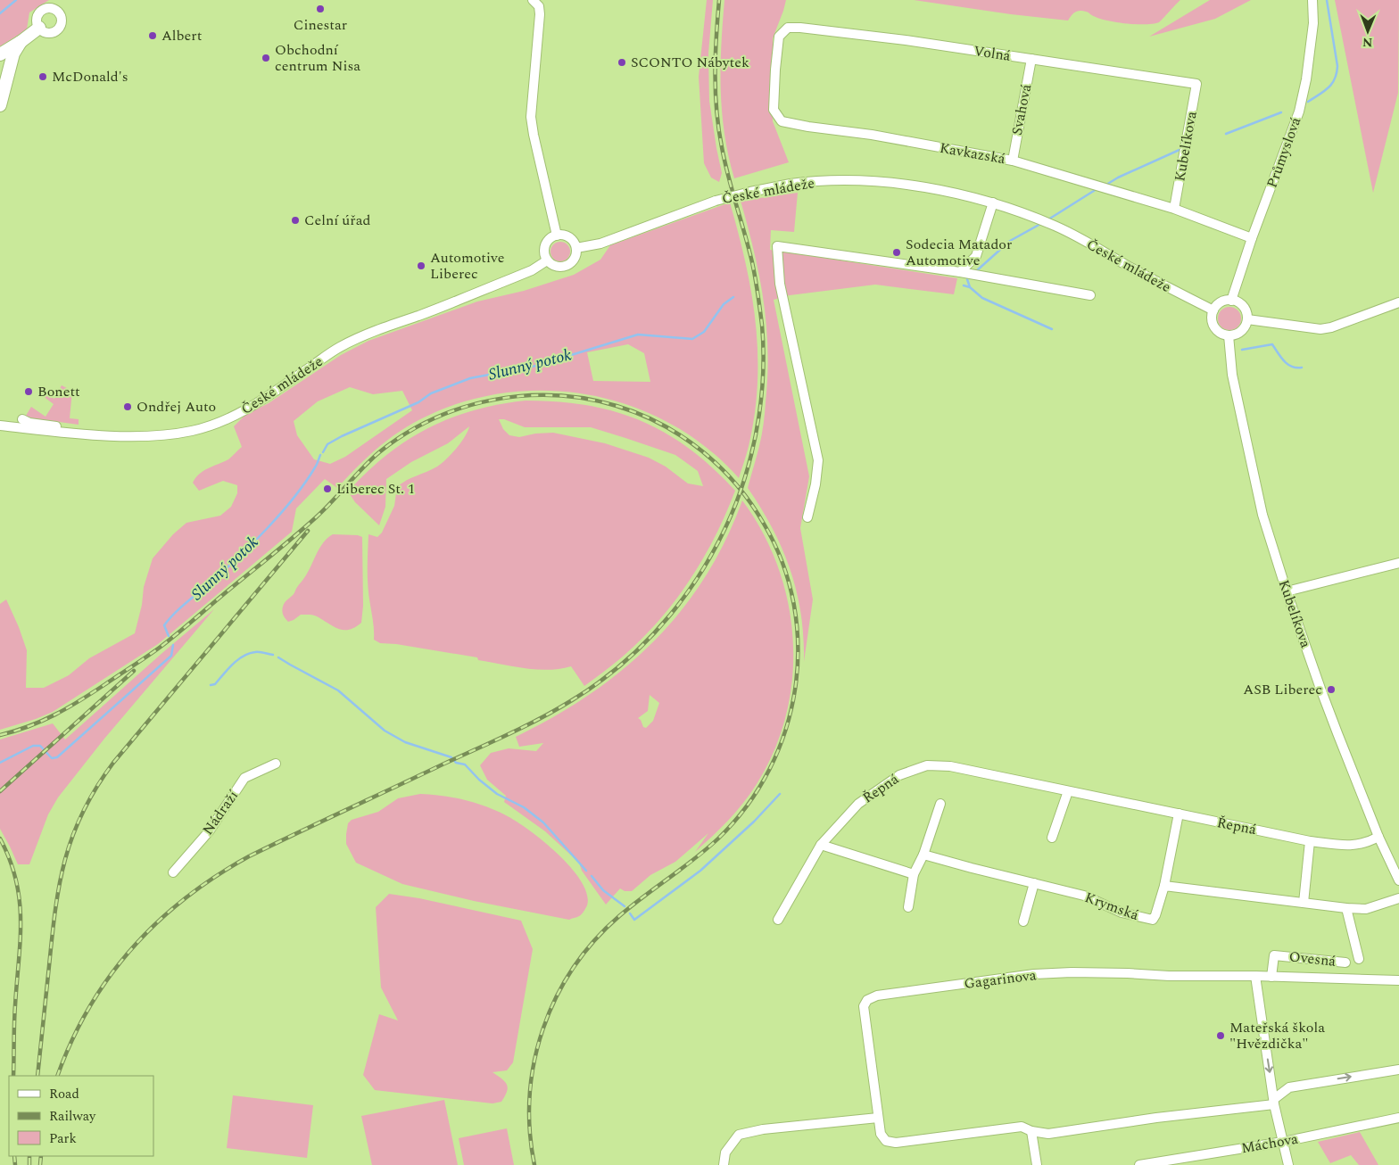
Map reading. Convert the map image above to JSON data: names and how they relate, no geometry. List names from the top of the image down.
{
  "streets": {
    "street": [
      "Volná",
      "Svahová",
      "Kubelíkova",
      "Průmyslová",
      "Kavkazská",
      "České mládeže",
      "Řepná",
      "Nádraží",
      "Krymská",
      "Ovesná",
      "Gagarinova",
      "Máchova"
    ]
  },
  "crossings": [
    ["Volná", "Svahová"],
    ["Volná", "Kubelíkova"],
    ["Volná", "Kavkazská"],
    ["Svahová", "Kavkazská"],
    ["Kubelíkova", "Průmyslová"],
    ["Kubelíkova", "Kavkazská"],
    ["Kubelíkova", "České mládeže"],
    ["Kubelíkova", "Řepná"],
    ["Průmyslová", "Kavkazská"],
    ["Průmyslová", "České mládeže"],
    ["Řepná", "Krymská"],
    ["Ovesná", "Gagarinova"]
  ],
  "water": ["Slunný potok"],
  "places": [
    "Cinestar",
    "Albert",
    "Obchodní centrum Nisa",
    "SCONTO Nábytek",
    "McDonald's",
    "Celní úřad",
    "Sodecia Matador Automotive",
    "Automotive Liberec",
    "Bonett",
    "Ondřej Auto",
    "Liberec St. 1",
    "ASB Liberec",
    "Mateřská škola \"Hvězdička\""
  ],
  "legend": ["Road", "Railway", "Park"],
  "north": "bottom"
}
